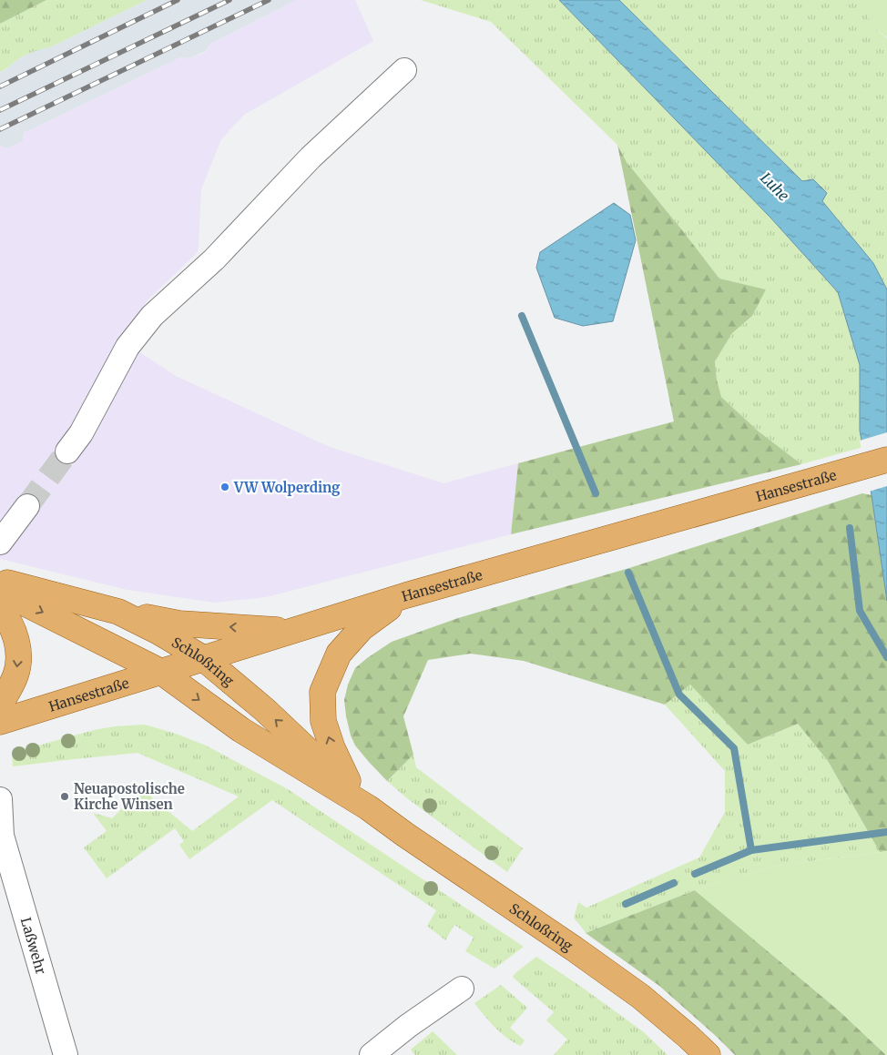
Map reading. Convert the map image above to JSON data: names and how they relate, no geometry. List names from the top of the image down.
{
  "streets": {
    "main road": ["Hansestraße", "Schloßring"],
    "street": ["Laßwehr"]
  },
  "crossings": [
    ["Hansestraße", "Schloßring"]
  ],
  "water": ["Luhe"],
  "places": ["VW Wolperding", "Neuapostolische Kirche Winsen"]
}
